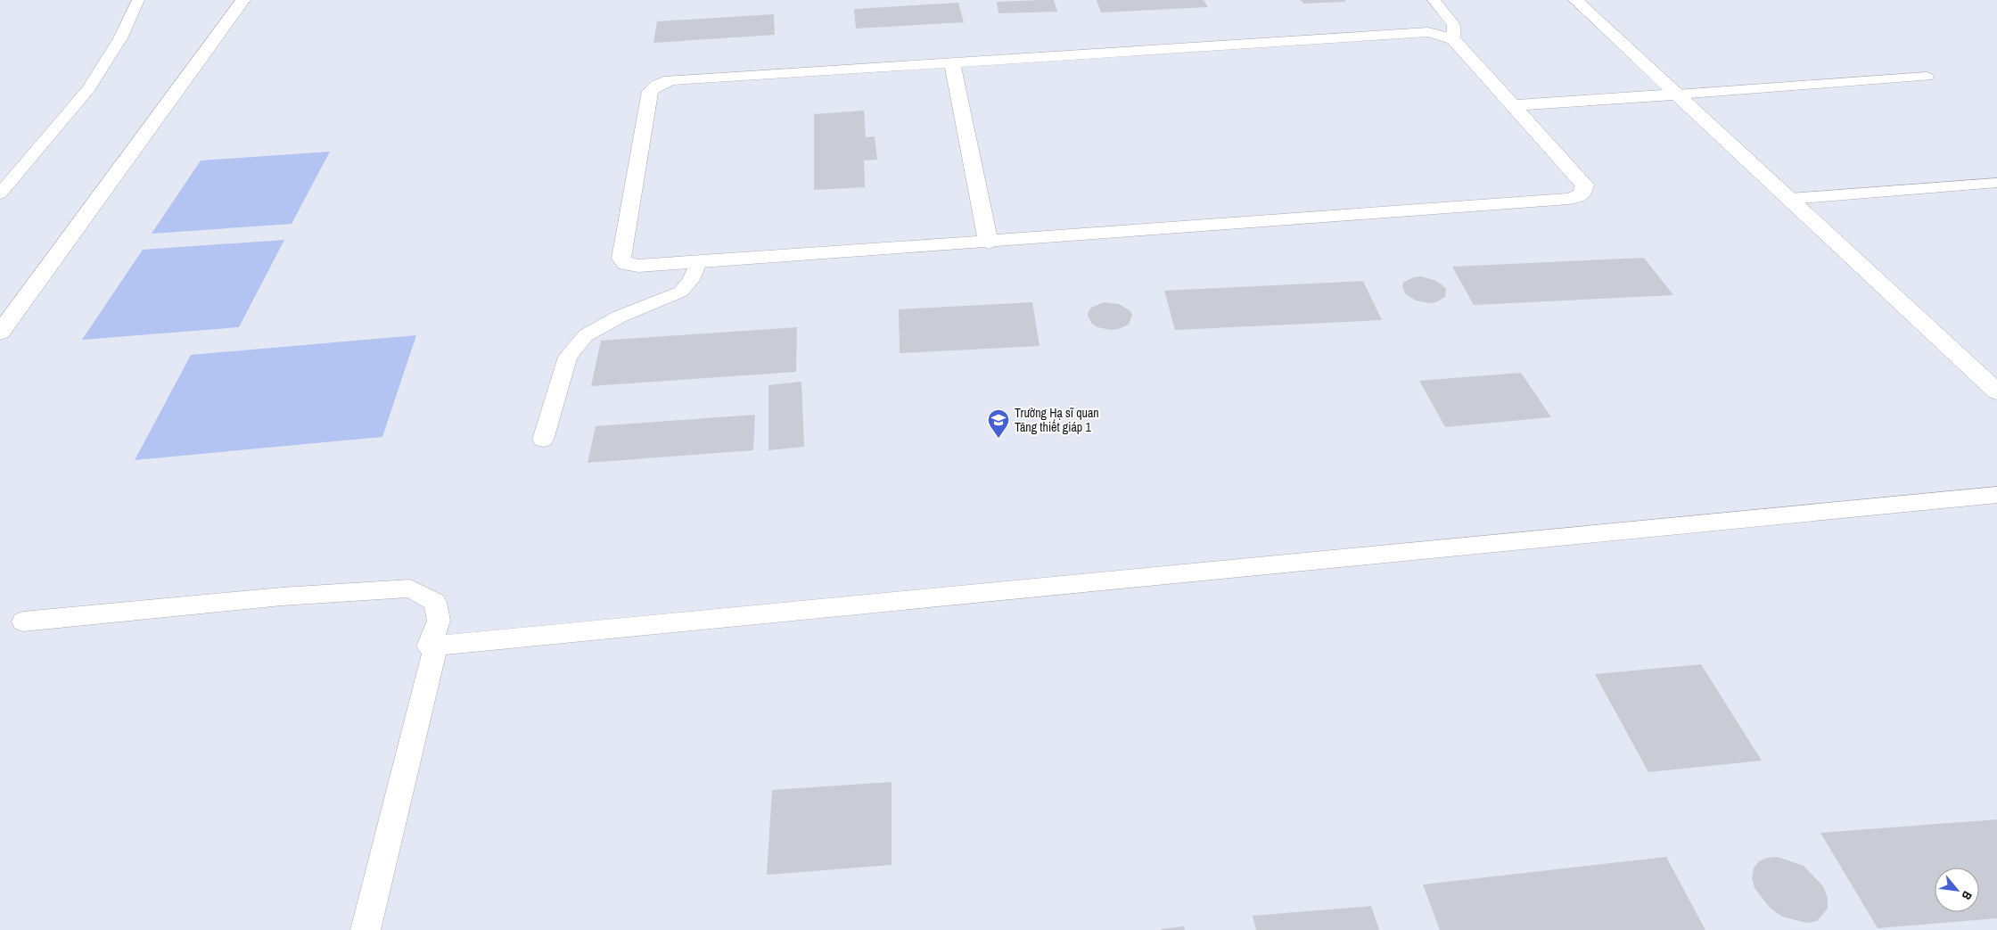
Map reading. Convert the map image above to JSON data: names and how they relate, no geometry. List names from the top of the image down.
{
  "places": {
    "school or university": ["Trường Hạ sĩ quan Tăng thiết giáp 1"]
  },
  "north": "bottom right"
}
